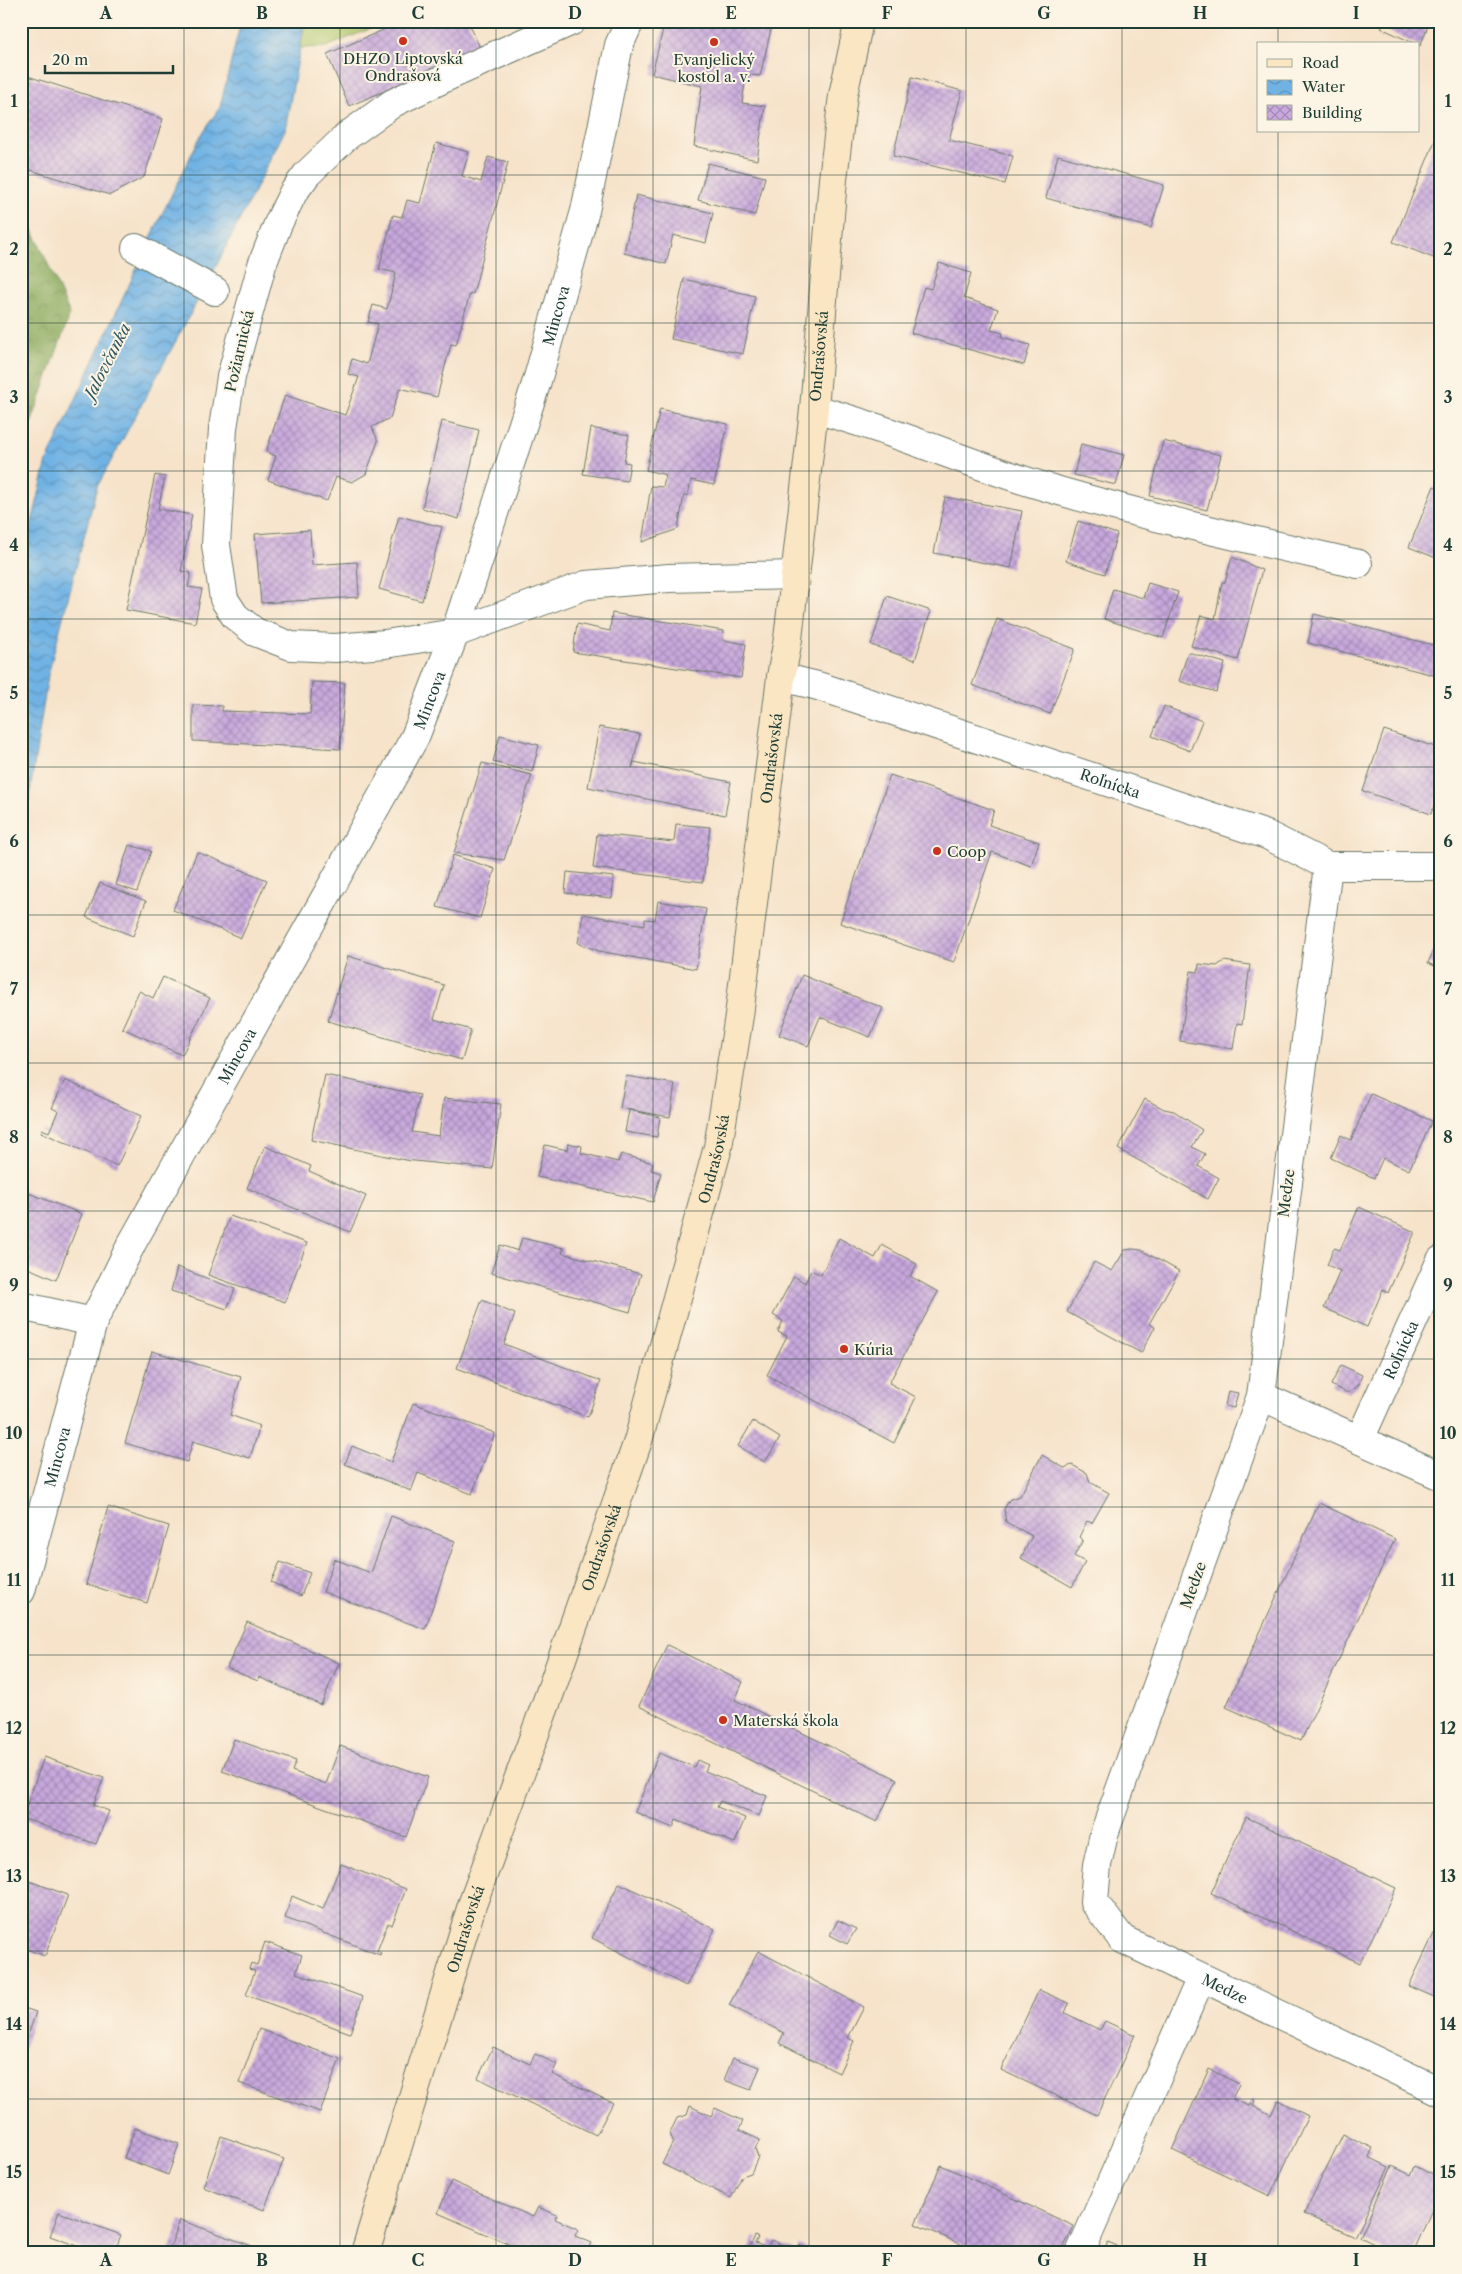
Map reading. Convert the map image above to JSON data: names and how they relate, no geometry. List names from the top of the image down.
{
  "streets": {
    "street": [
      "Mincova",
      "Požiarnická",
      "Ondrašovská",
      "Roľnícka",
      "Medze"
    ]
  },
  "crossings": [
    ["Mincova", "Požiarnická"],
    ["Požiarnická", "Ondrašovská"],
    ["Ondrašovská", "Roľnícka"],
    ["Roľnícka", "Medze"]
  ],
  "water": ["Jalovčanka"],
  "places": [
    "DHZO Liptovská Ondrašová",
    "Evanjelický kostol a. v.",
    "Coop",
    "Kúria",
    "Materská škola"
  ],
  "legend": ["Road", "Water", "Building"],
  "scale_bar": "20 m",
  "grid": {
    "columns": [
      "A",
      "B",
      "C",
      "D",
      "E",
      "F",
      "G",
      "H",
      "I"
    ],
    "rows": [
      "1",
      "2",
      "3",
      "4",
      "5",
      "6",
      "7",
      "8",
      "9",
      "10",
      "11",
      "12",
      "13",
      "14",
      "15"
    ]
  }
}
